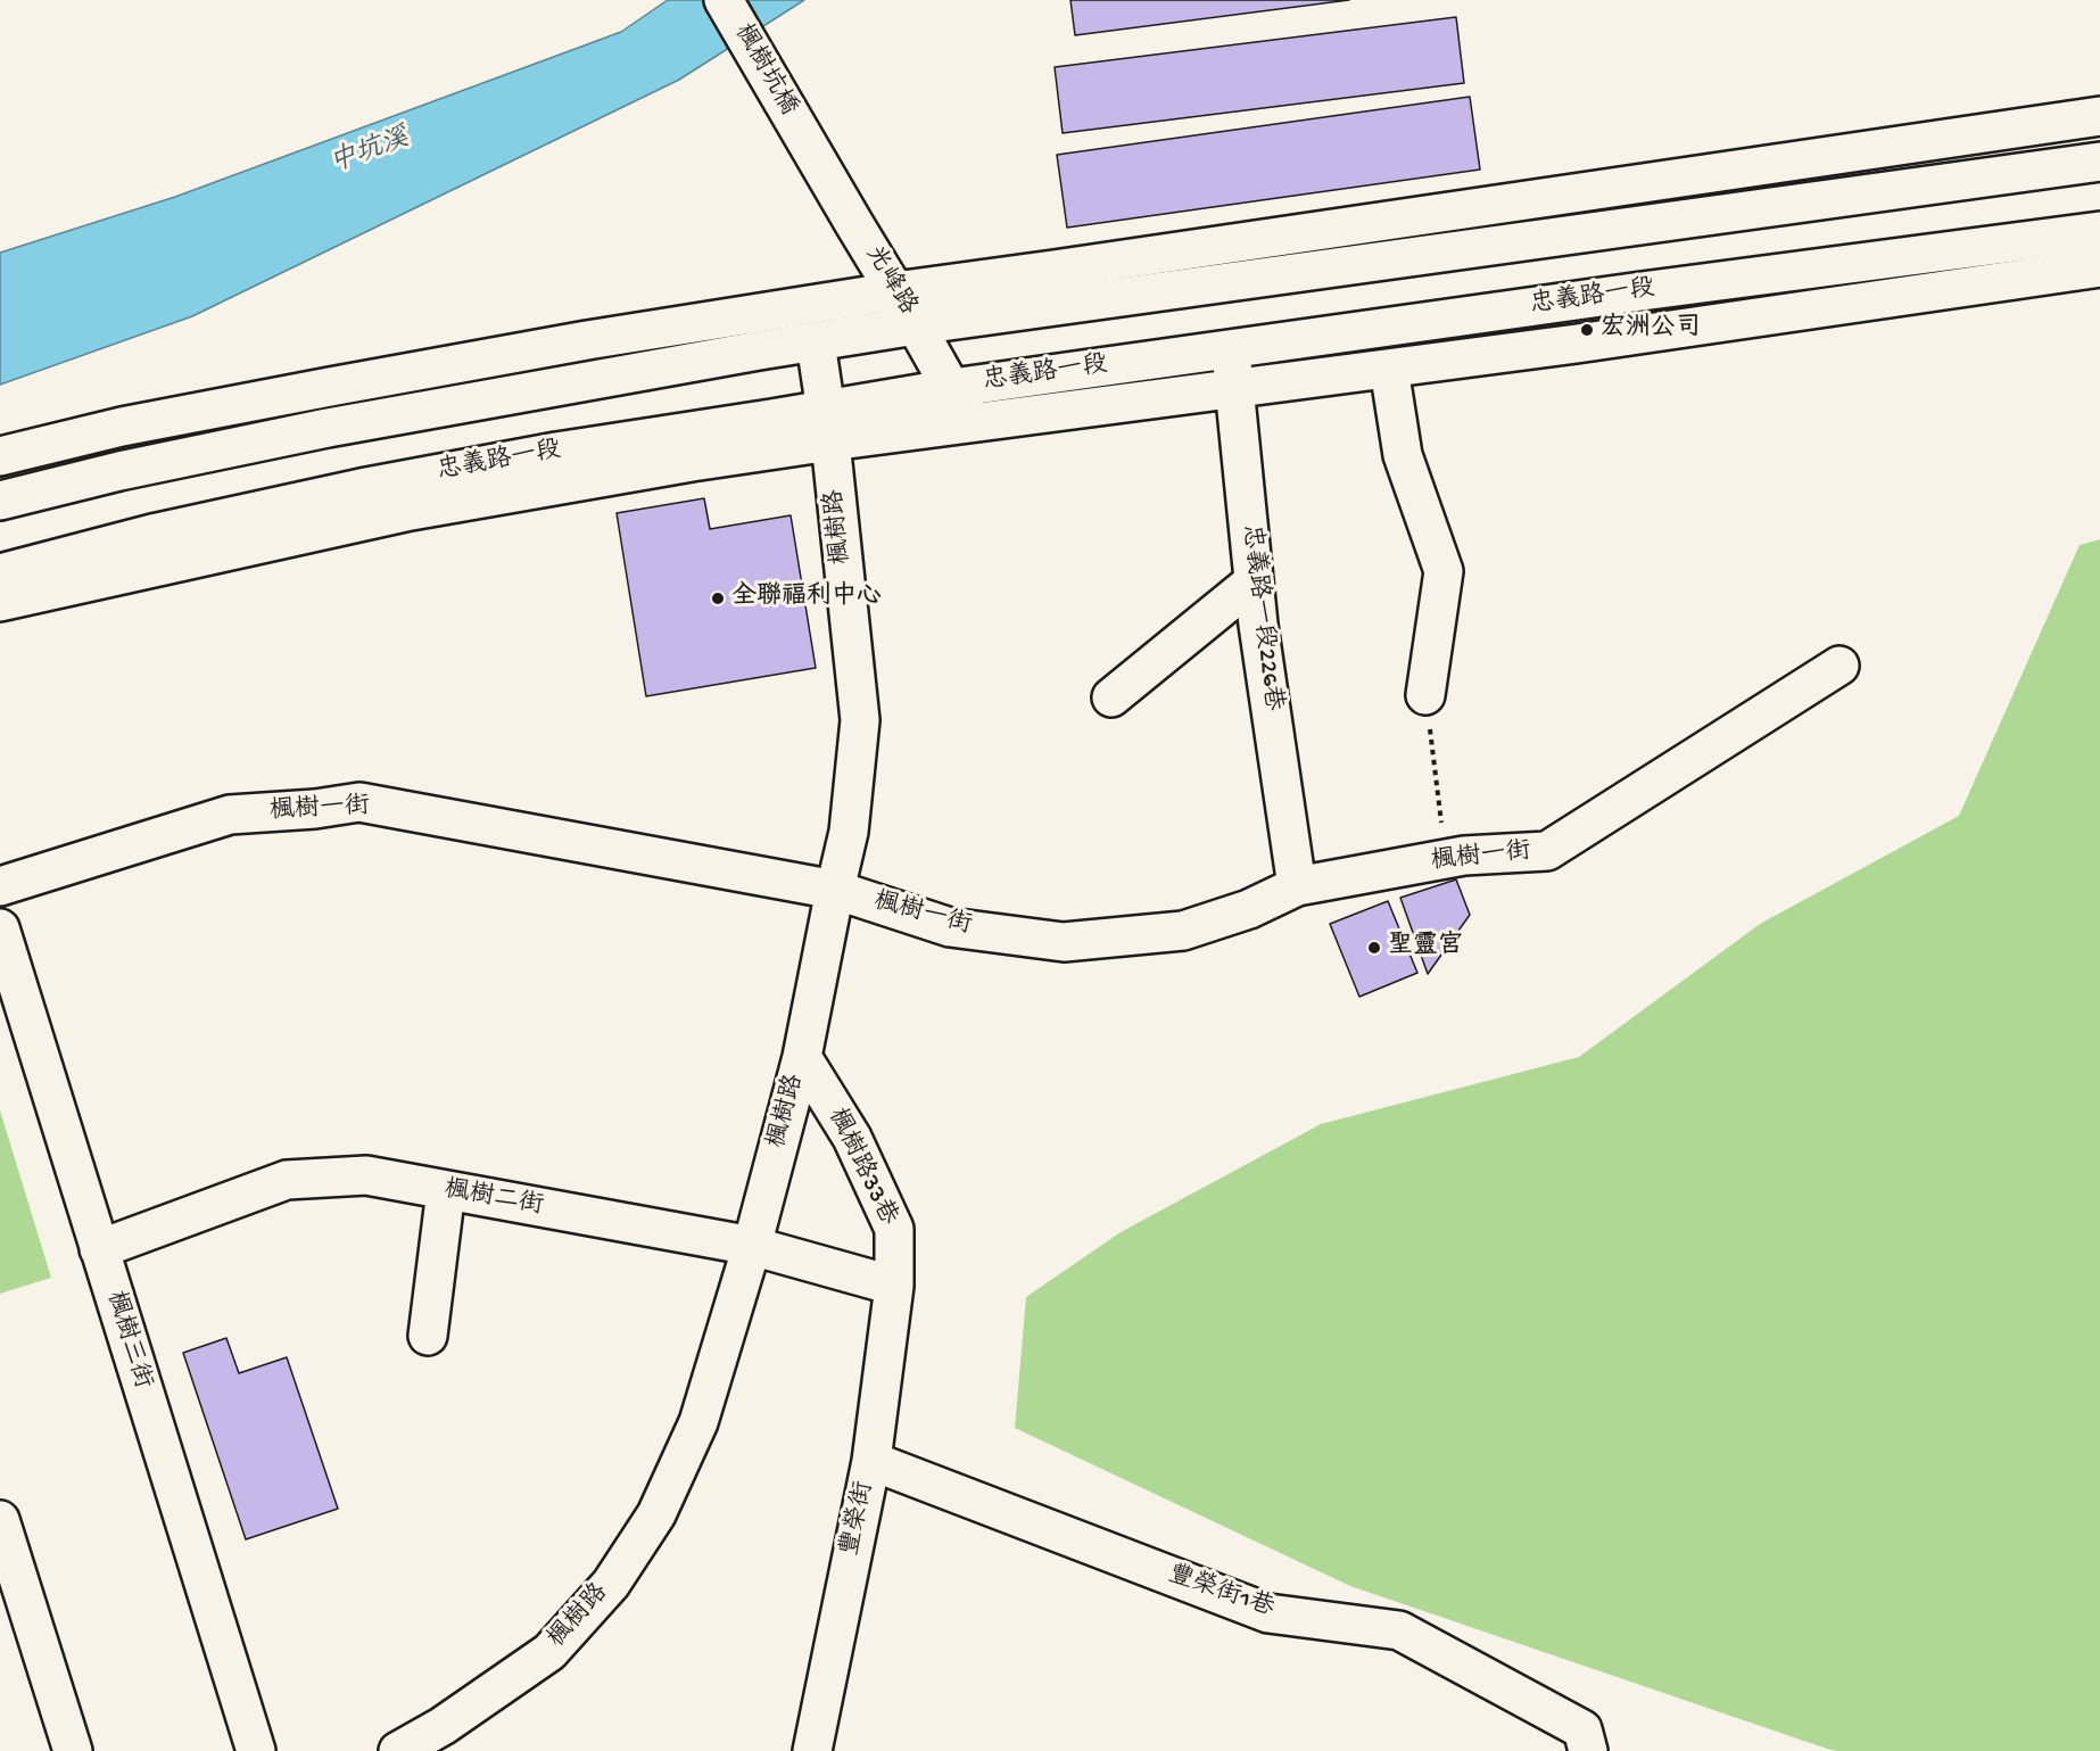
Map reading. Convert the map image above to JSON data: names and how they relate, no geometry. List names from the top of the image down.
{
  "streets": {
    "street": [
      "楓樹坑橋",
      "光峰路",
      "忠義路一段",
      "楓樹路",
      "忠義路一段226巷",
      "楓樹一街",
      "楓樹路33巷",
      "楓樹二街",
      "楓樹三街",
      "豐榮街",
      "豐榮街1巷"
    ]
  },
  "crossings": [
    ["楓樹坑橋", "光峰路"],
    ["光峰路", "忠義路一段"],
    ["忠義路一段", "楓樹路"],
    ["忠義路一段", "忠義路一段226巷"],
    ["楓樹路", "楓樹一街"],
    ["楓樹路", "楓樹路33巷"],
    ["楓樹路", "楓樹二街"],
    ["忠義路一段226巷", "楓樹一街"],
    ["楓樹路33巷", "楓樹二街"],
    ["楓樹路33巷", "豐榮街"],
    ["楓樹二街", "楓樹三街"],
    ["楓樹二街", "豐榮街"],
    ["豐榮街", "豐榮街1巷"]
  ],
  "water": ["中坑溪"],
  "places": ["宏洲公司", "全聯福利中心", "聖靈宮"]
}
